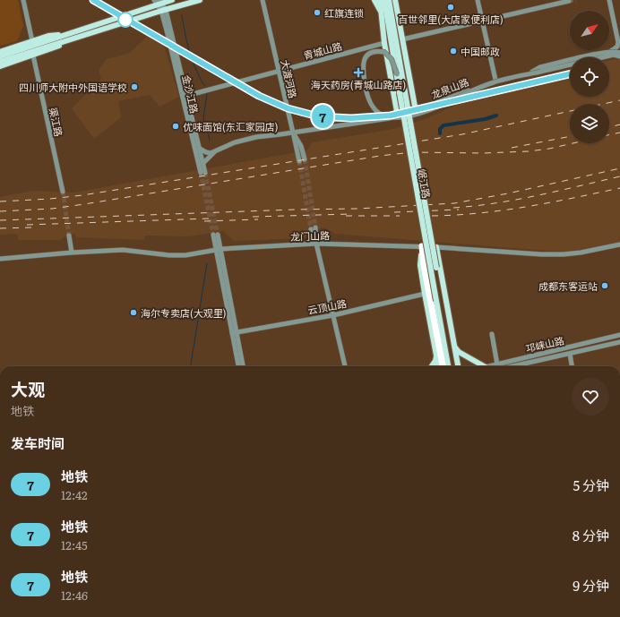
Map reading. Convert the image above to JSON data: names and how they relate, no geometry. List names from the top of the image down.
{
  "streets": {
    "main road": ["岷江路"],
    "street": [
      "青城山路",
      "大渡河路",
      "龙泉山路",
      "金沙江路",
      "渠江路",
      "龙门山路",
      "云顶山路",
      "邛崃山路"
    ]
  },
  "crossings": [
    ["青城山路", "大渡河路"],
    ["青城山路", "金沙江路"],
    ["大渡河路", "龙泉山路"],
    ["龙泉山路", "金沙江路"]
  ],
  "places": {
    "other": [
      "百世邻里(大店家便利店)",
      "红旗连锁",
      "中国邮政",
      "四川师大附中外国语学校",
      "优味面馆(东汇家园店)",
      "成都东客运站",
      "海尔专卖店(大观里)"
    ],
    "health": ["海天药房(青城山路店)"]
  },
  "lines": ["metro line 7"],
  "north": "top right",
  "page": {
    "on_map": "7",
    "heading": [
      ["大观", "地铁"],
      "发车时间"
    ],
    "list": [
      {
        "mark": "7",
        "name": "地铁",
        "note": "12:42",
        "value": "5 分钟"
      },
      {
        "mark": "7",
        "name": "地铁",
        "note": "12:45",
        "value": "8 分钟"
      },
      {
        "mark": "7",
        "name": "地铁",
        "note": "12:46",
        "value": "9 分钟"
      }
    ]
  }
}
